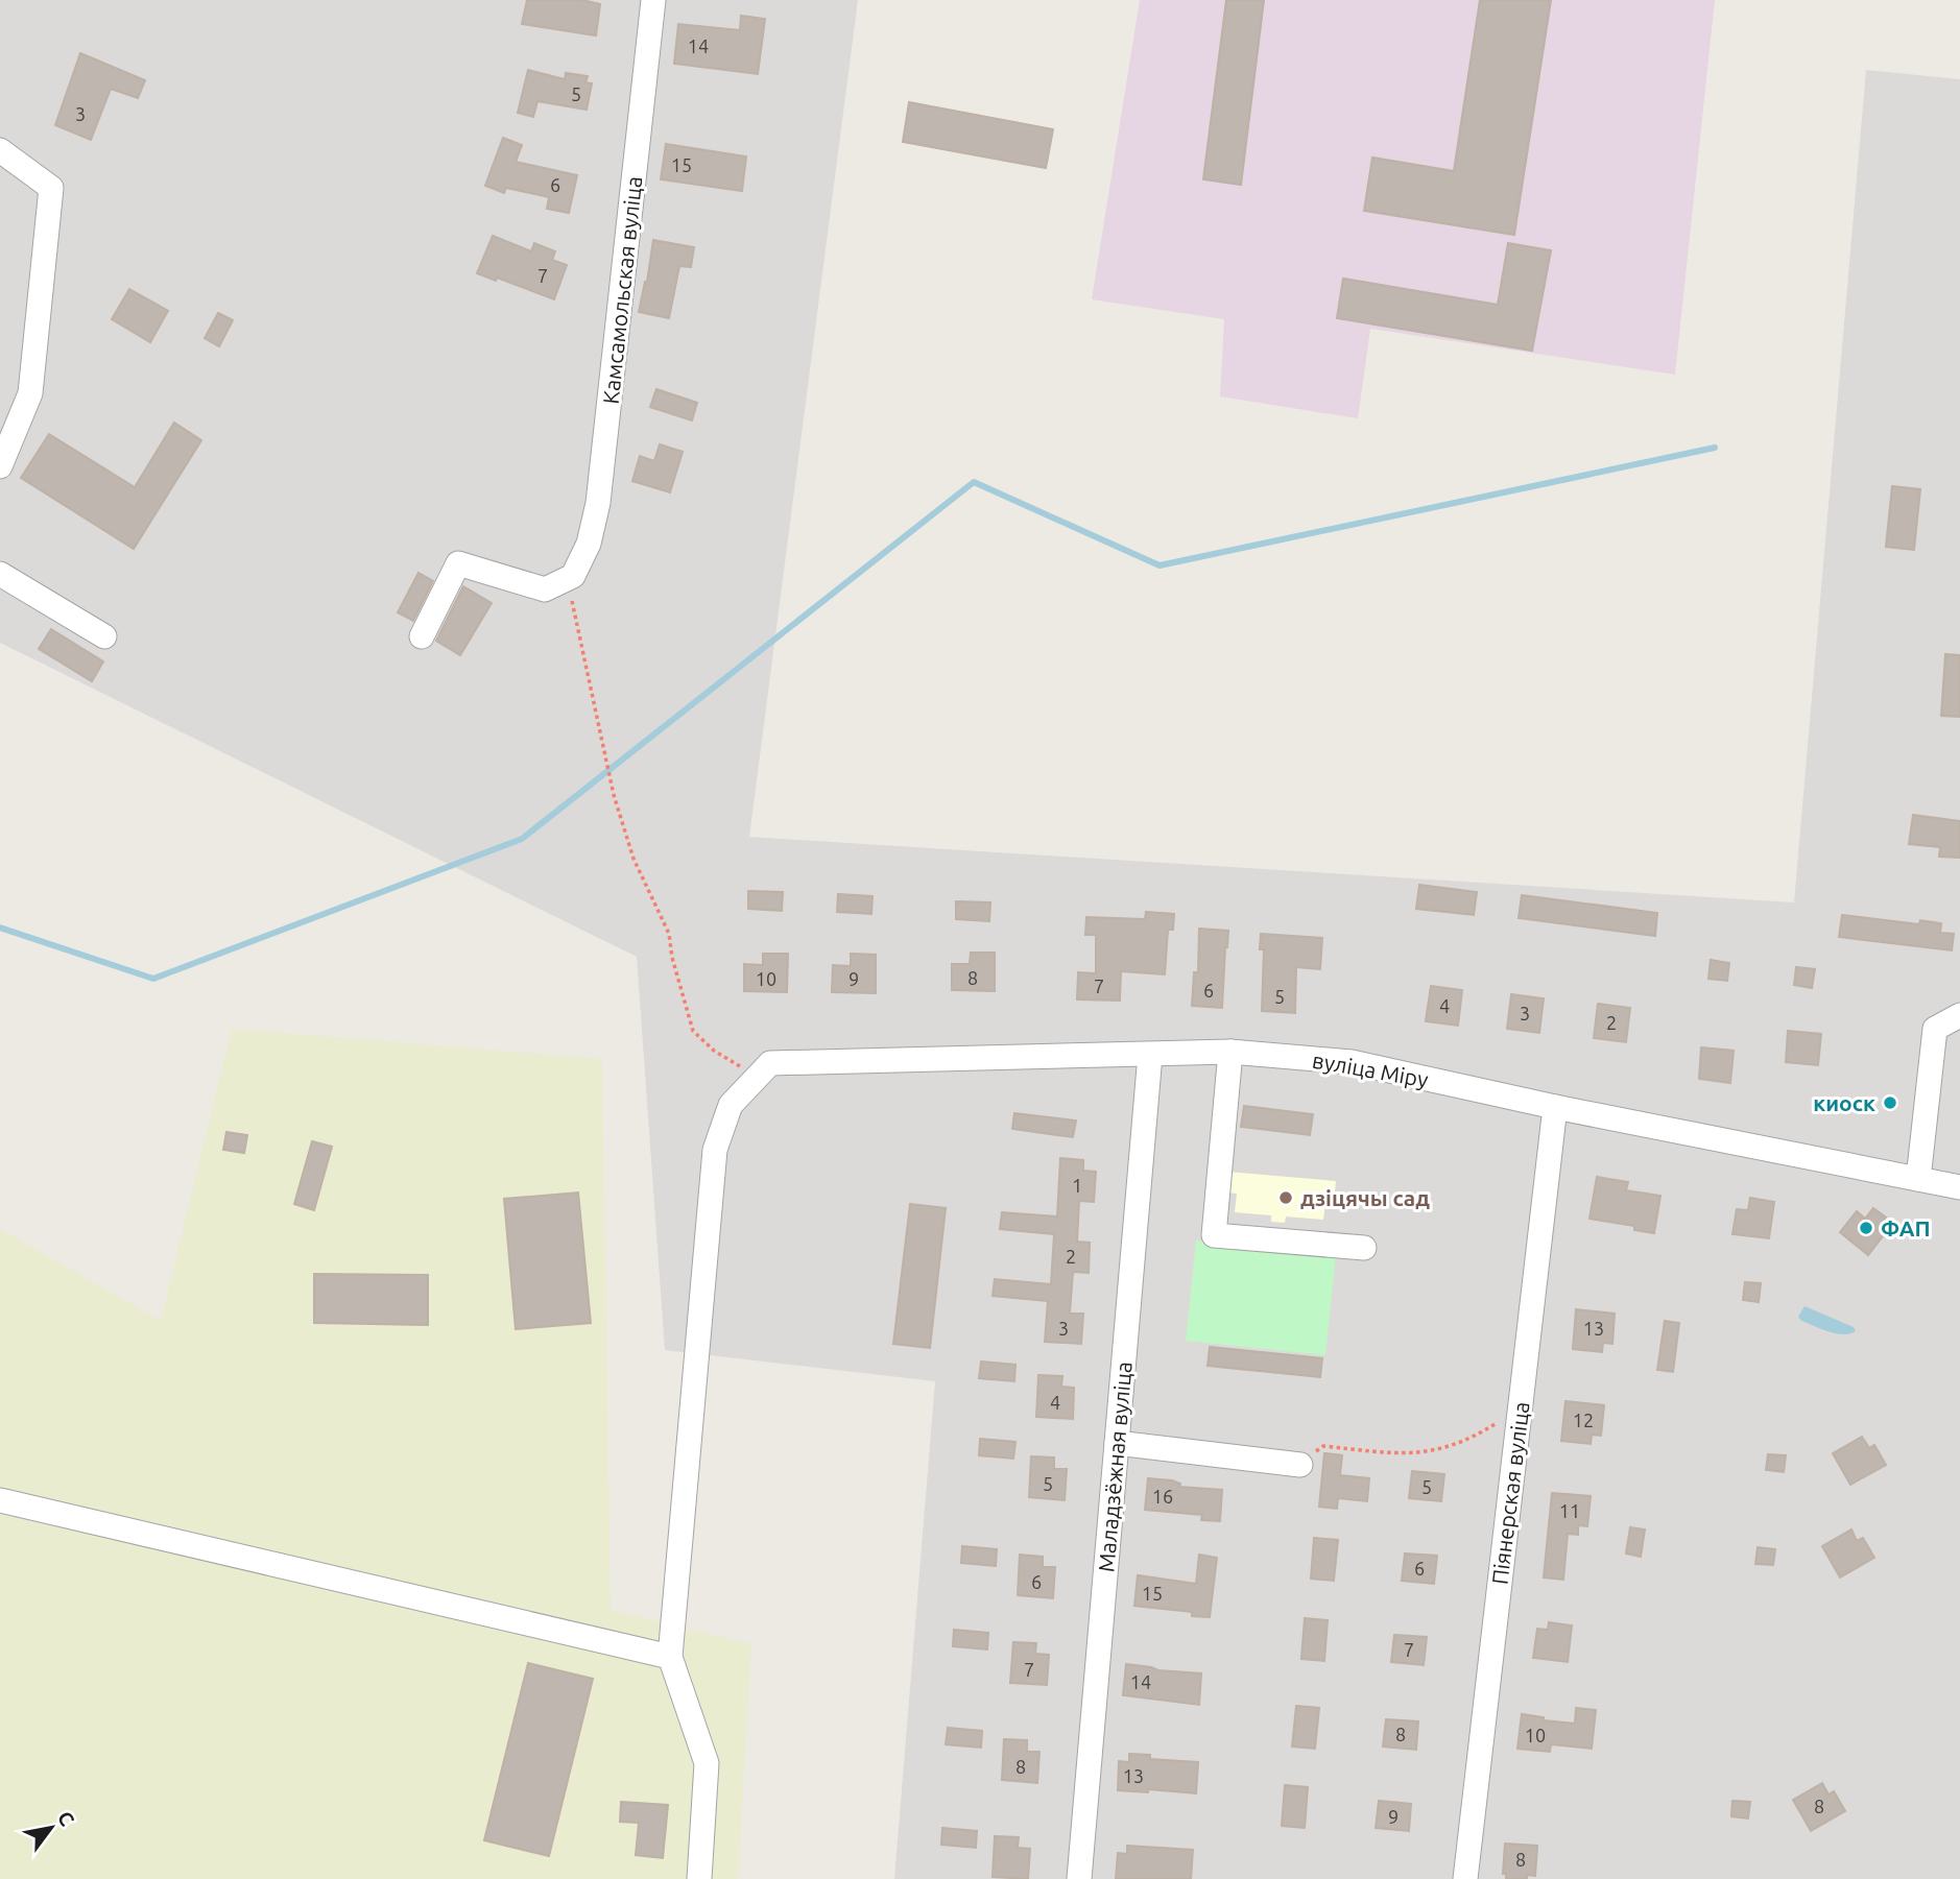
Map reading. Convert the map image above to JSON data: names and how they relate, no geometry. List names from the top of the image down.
{
  "streets": {
    "street": [
      "Камсамольская вуліца",
      "вуліца Міру",
      "Маладзёжная вуліца",
      "Піянерская вуліца"
    ]
  },
  "crossings": [
    ["вуліца Міру", "Маладзёжная вуліца"],
    ["вуліца Міру", "Піянерская вуліца"]
  ],
  "places": ["киоск", "дзіцячы сад", "ФАП"],
  "house_numbers": [
    "14",
    "5",
    "3",
    "15",
    "6",
    "7",
    "8",
    "10",
    "9",
    "7",
    "6",
    "5",
    "4",
    "3",
    "2",
    "1",
    "2",
    "3",
    "13",
    "4",
    "12",
    "5",
    "5",
    "16",
    "11",
    "6",
    "6",
    "15",
    "7",
    "7",
    "14",
    "8",
    "10",
    "8",
    "13",
    "8",
    "9",
    "8"
  ],
  "north": "top right"
}
